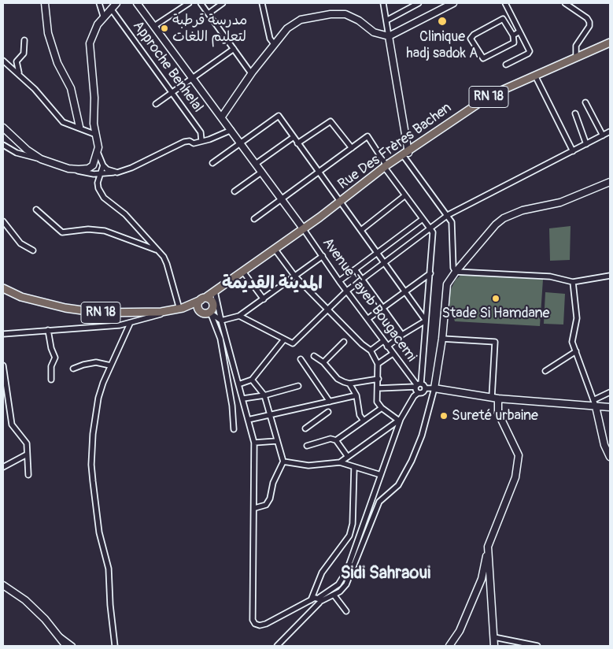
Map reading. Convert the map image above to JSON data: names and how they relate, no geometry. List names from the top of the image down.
{
  "streets": {
    "main road": ["RN 18", "Rue Des Frères Bachen"],
    "street": ["Approche Benhelal", "Avenue Tayeb Bougacemi"]
  },
  "crossings": [
    ["RN 18", "Rue Des Frères Bachen"],
    ["Rue Des Frères Bachen", "Avenue Tayeb Bougacemi"]
  ],
  "districts": ["المدينة القديمة", "Sidi Sahraoui"],
  "places": [
    "Clinique hadj sadok A",
    "مدرسة قرطبة لتعليم اللغات",
    "Stade Si Hamdane",
    "Sureté urbaine"
  ]
}
